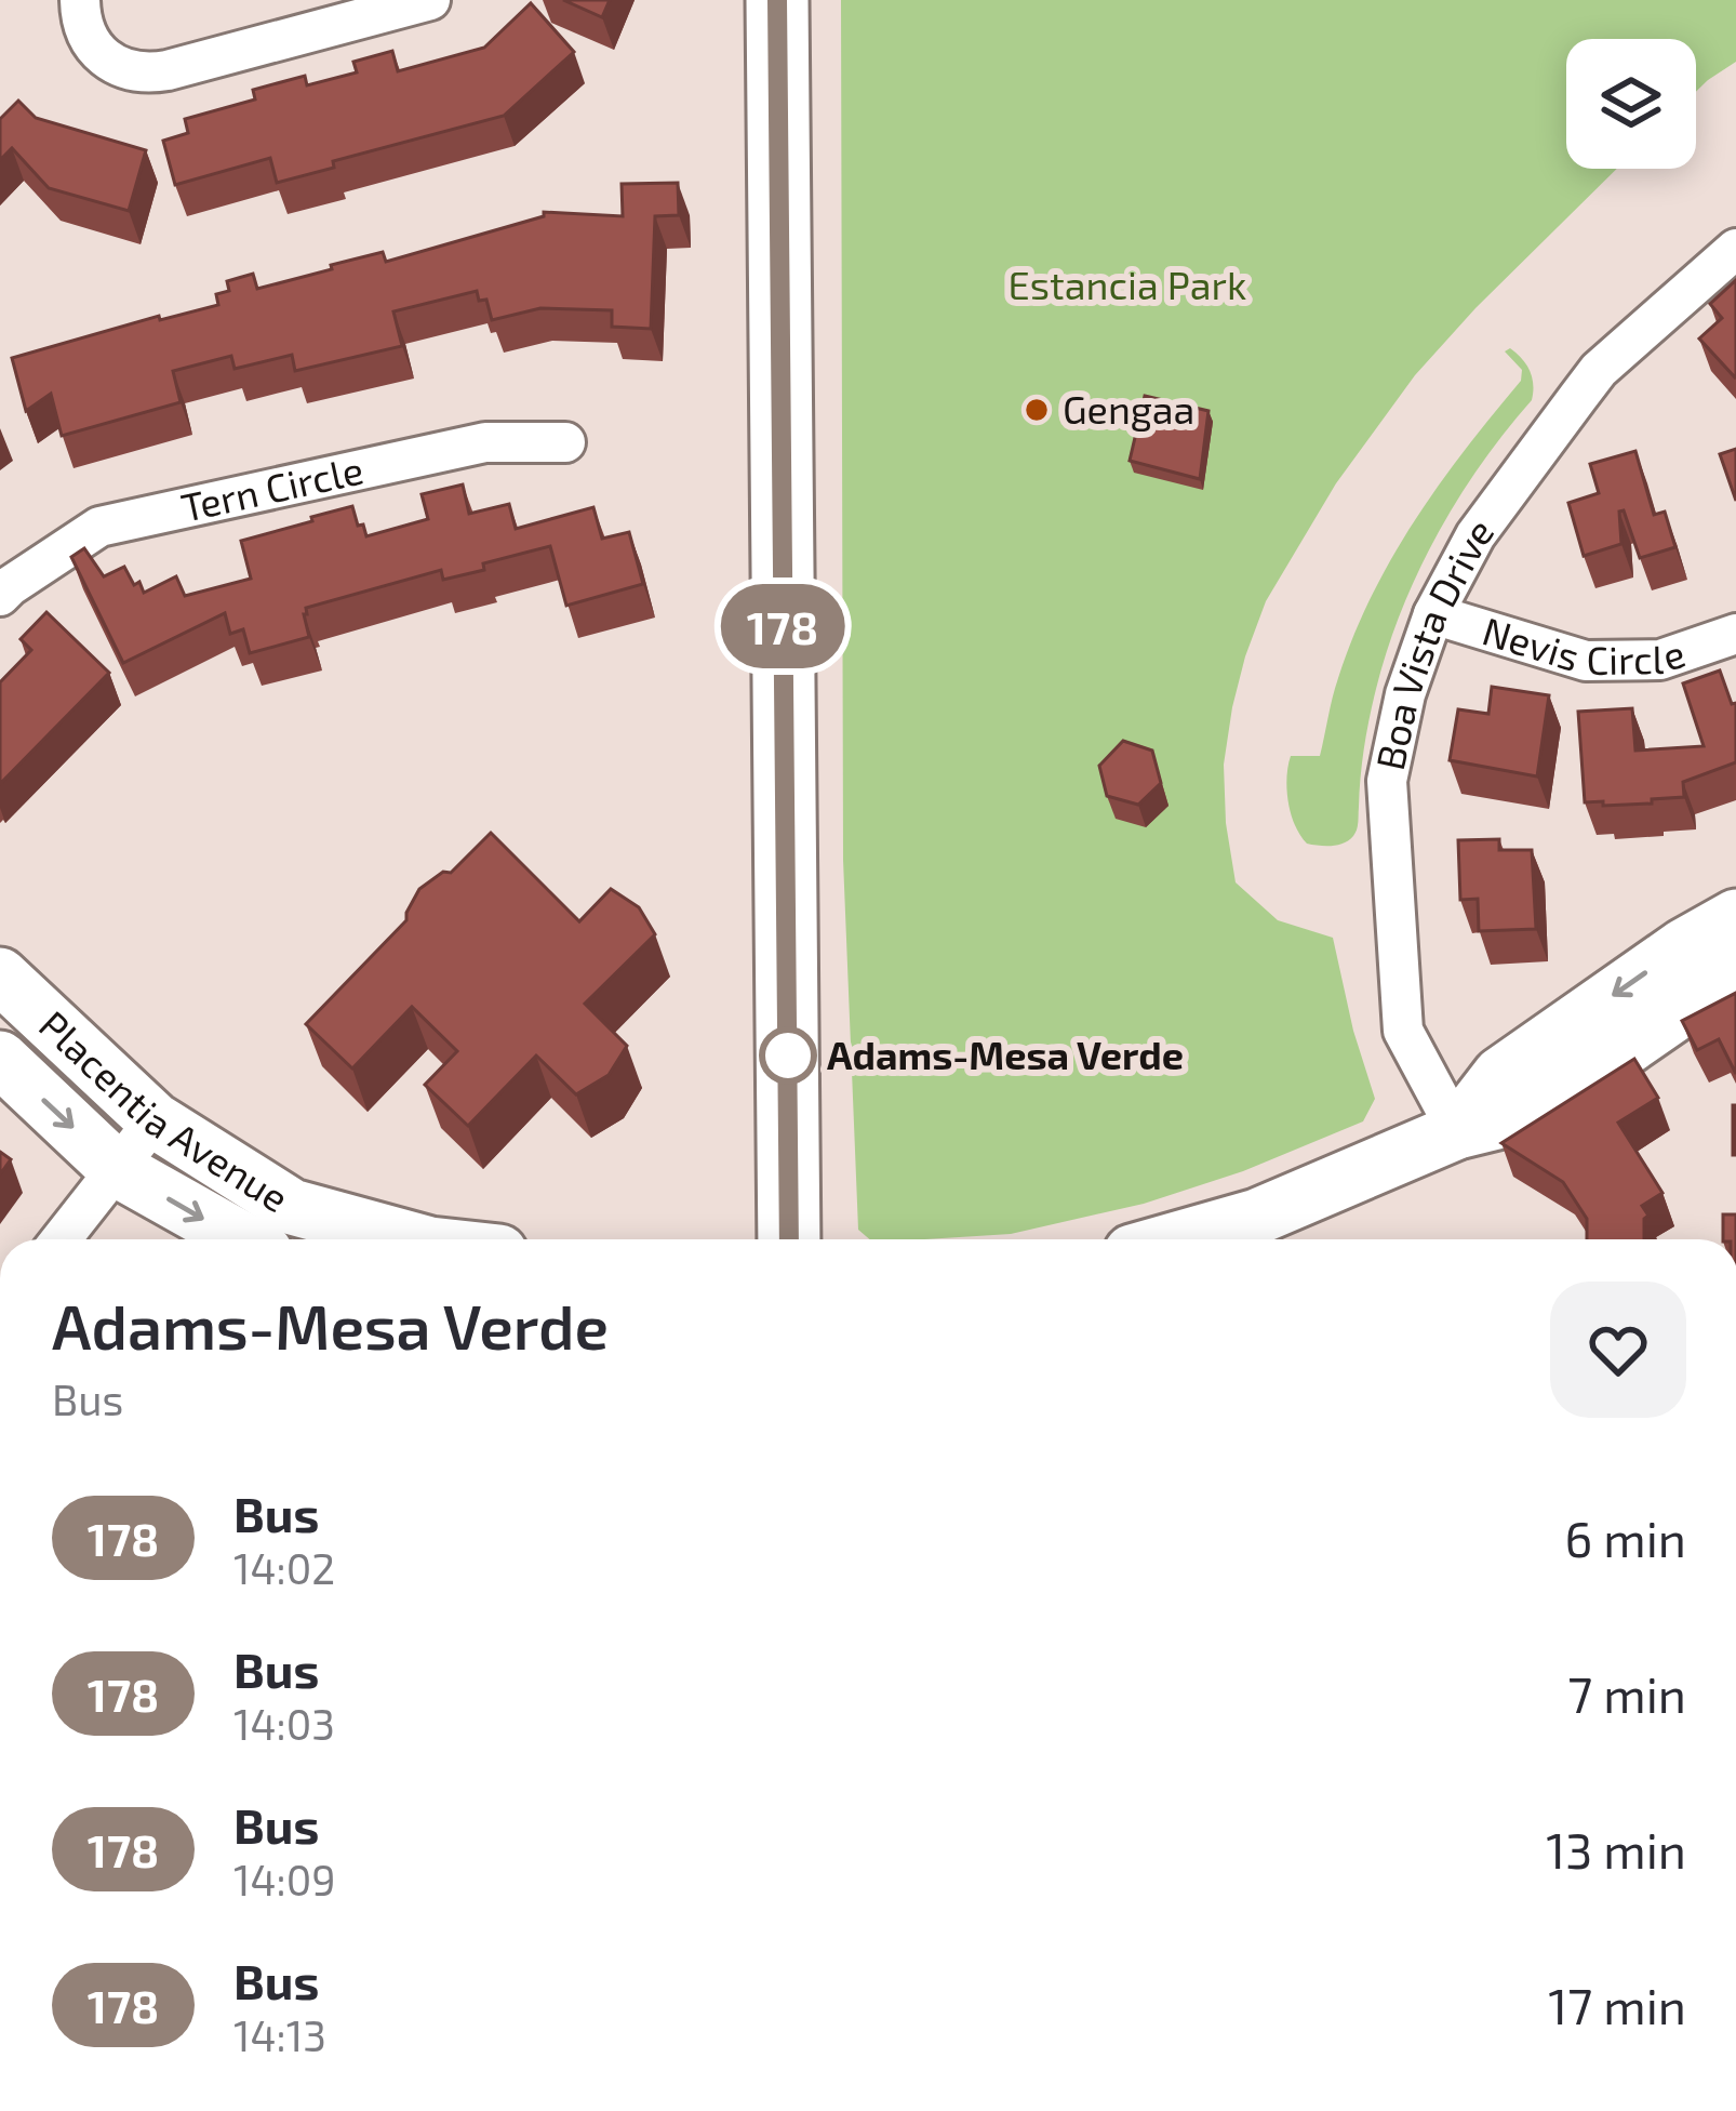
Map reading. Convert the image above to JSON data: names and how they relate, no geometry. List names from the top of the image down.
{
  "streets": {
    "street": [
      "Tern Circle",
      "Nevis Circle",
      "Boa Vista Drive",
      "Placentia Avenue"
    ]
  },
  "crossings": [
    ["Nevis Circle", "Boa Vista Drive"]
  ],
  "parks": ["Estancia Park"],
  "places": ["Gengaa", "Adams-Mesa Verde"],
  "lines": ["bus line 178"],
  "page": {
    "on_map": "178",
    "heading": ["Adams-Mesa Verde", "Bus"],
    "list": [
      {
        "mark": "178",
        "name": "Bus",
        "note": "14:02",
        "value": "6 min"
      },
      {
        "mark": "178",
        "name": "Bus",
        "note": "14:03",
        "value": "7 min"
      },
      {
        "mark": "178",
        "name": "Bus",
        "note": "14:09",
        "value": "13 min"
      },
      {
        "mark": "178",
        "name": "Bus",
        "note": "14:13",
        "value": "17 min"
      }
    ]
  }
}
